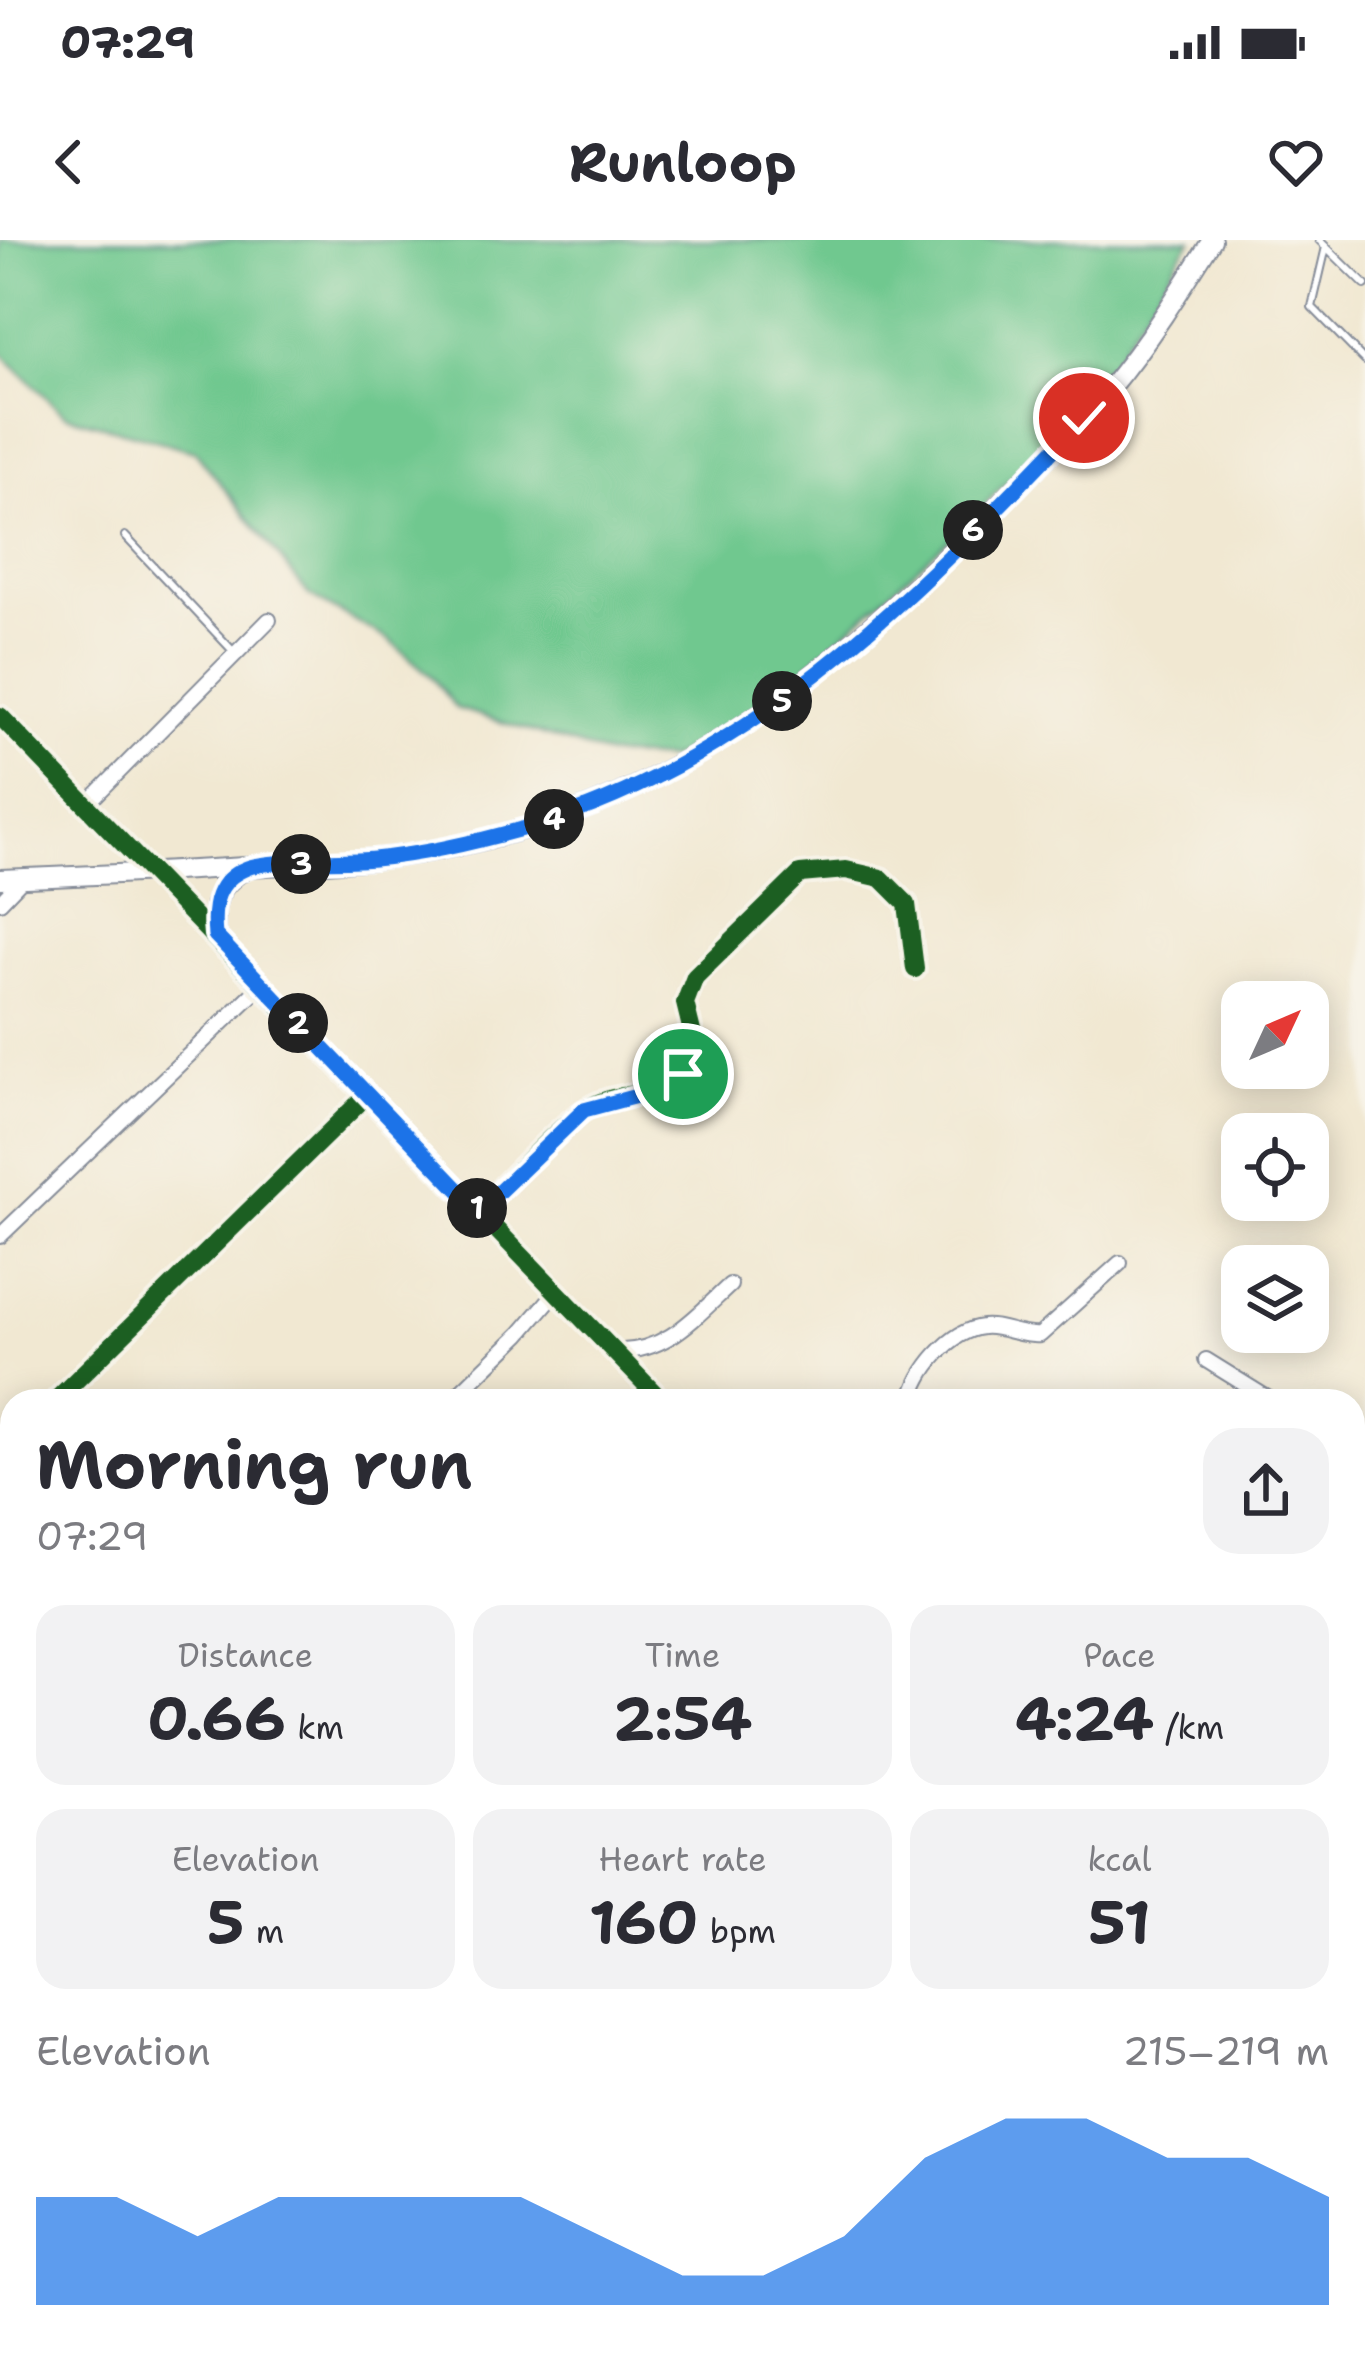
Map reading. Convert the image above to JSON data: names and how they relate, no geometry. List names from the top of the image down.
{
  "north": "top right",
  "page": {
    "status": "07:29",
    "header": "Runloop",
    "pins": [
      "6",
      "5",
      "4",
      "3",
      "2",
      "1"
    ],
    "heading": ["Morning run", "07:29"],
    "stats": [
      ["Distance", "0.66 km"],
      ["Time", "2:54"],
      ["Pace", "4:24 /km"],
      ["Elevation", "5 m"],
      ["Heart rate", "160 bpm"],
      ["kcal", "51"]
    ],
    "chart": ["Elevation", "215–219 m"]
  }
}
